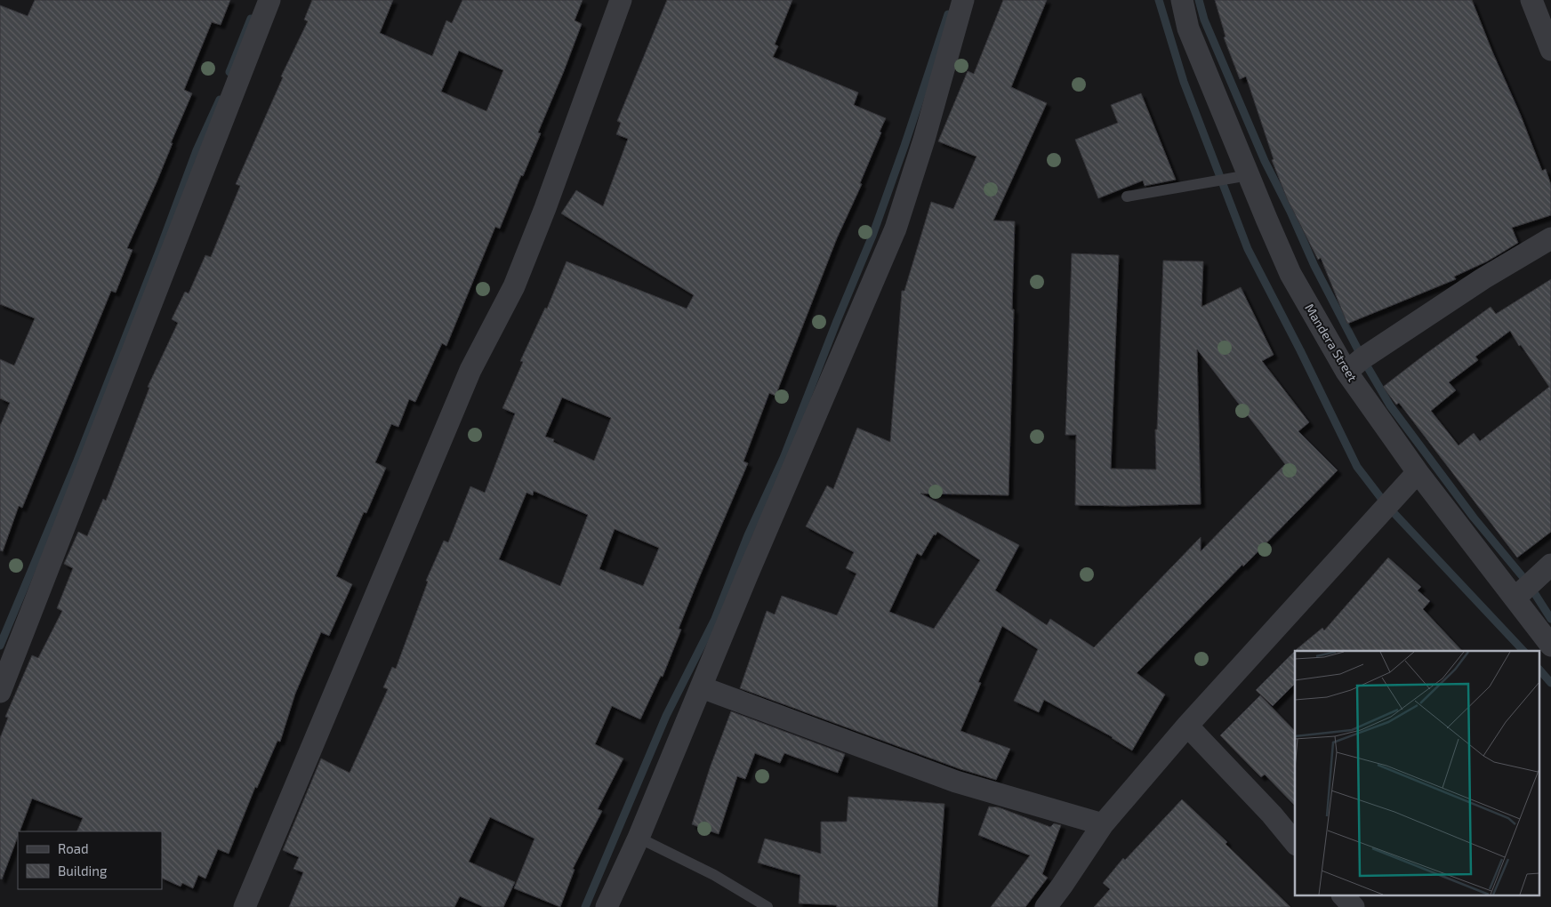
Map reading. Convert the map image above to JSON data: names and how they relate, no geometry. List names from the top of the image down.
{
  "streets": {
    "street": ["Mandera Street"]
  },
  "legend": ["Road", "Building"]
}
